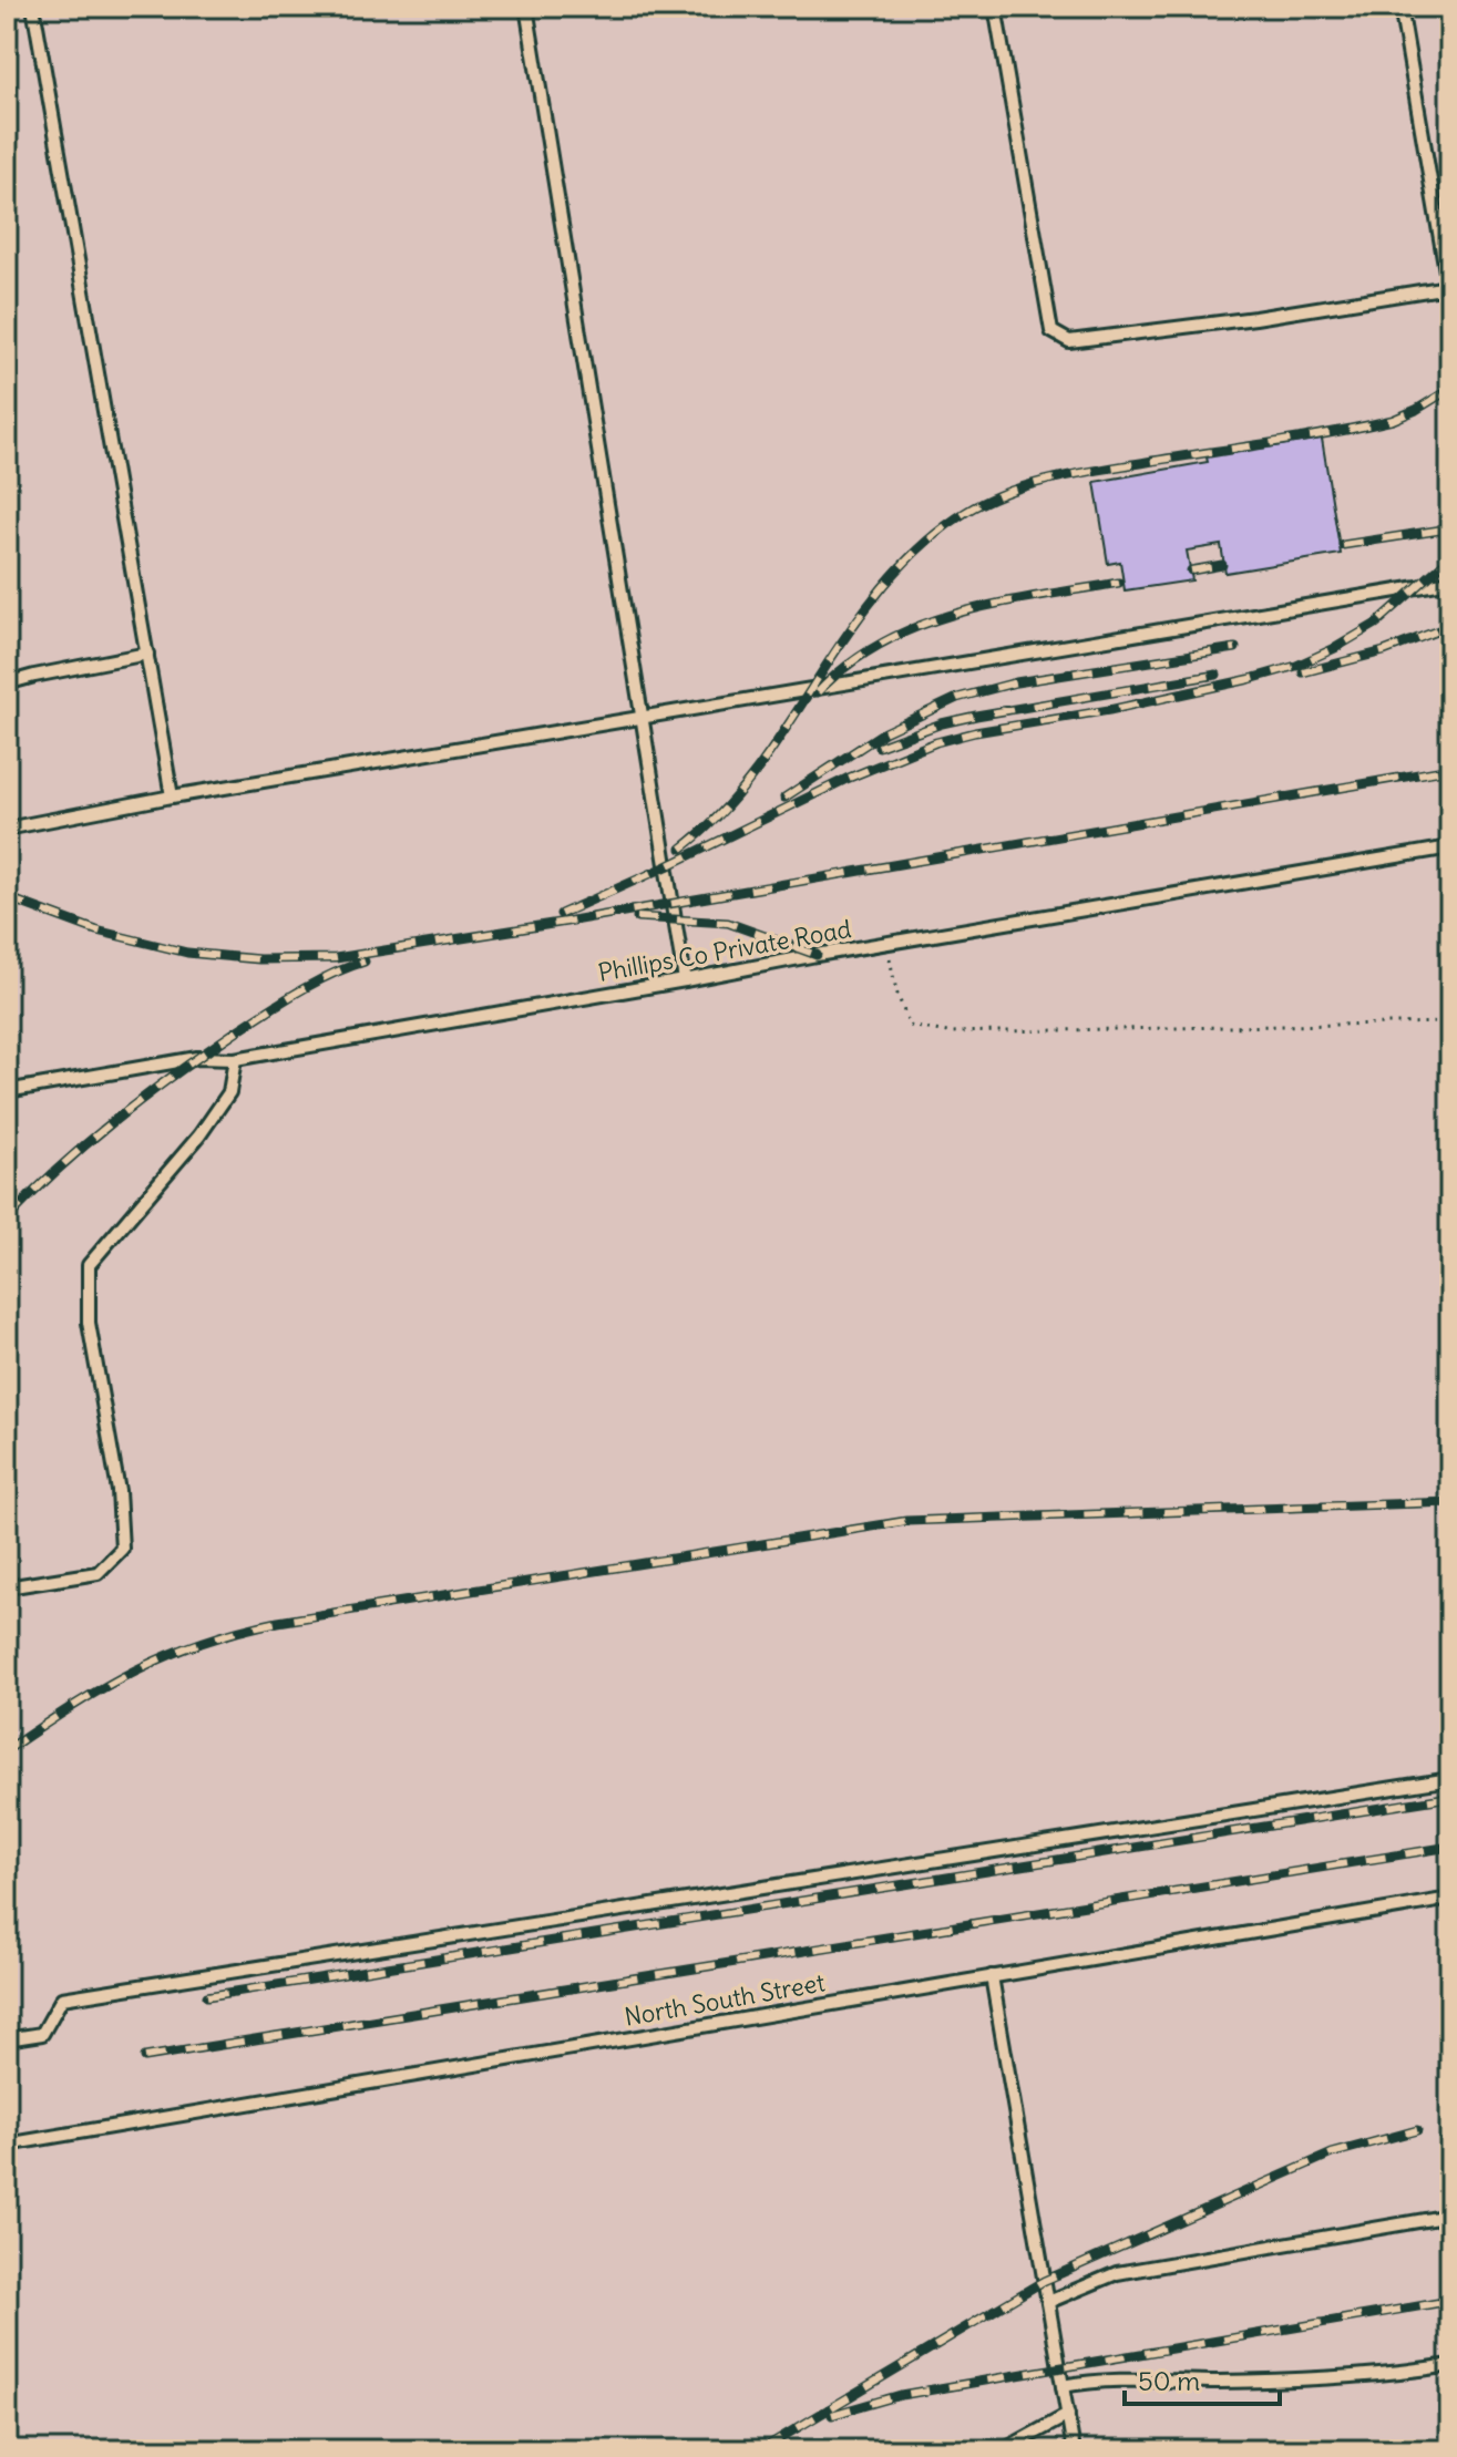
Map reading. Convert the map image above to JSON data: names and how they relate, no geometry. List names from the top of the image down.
{
  "streets": {
    "lane": ["Phillips Co Private Road", "North South Street"]
  },
  "scale_bar": "50 m"
}
